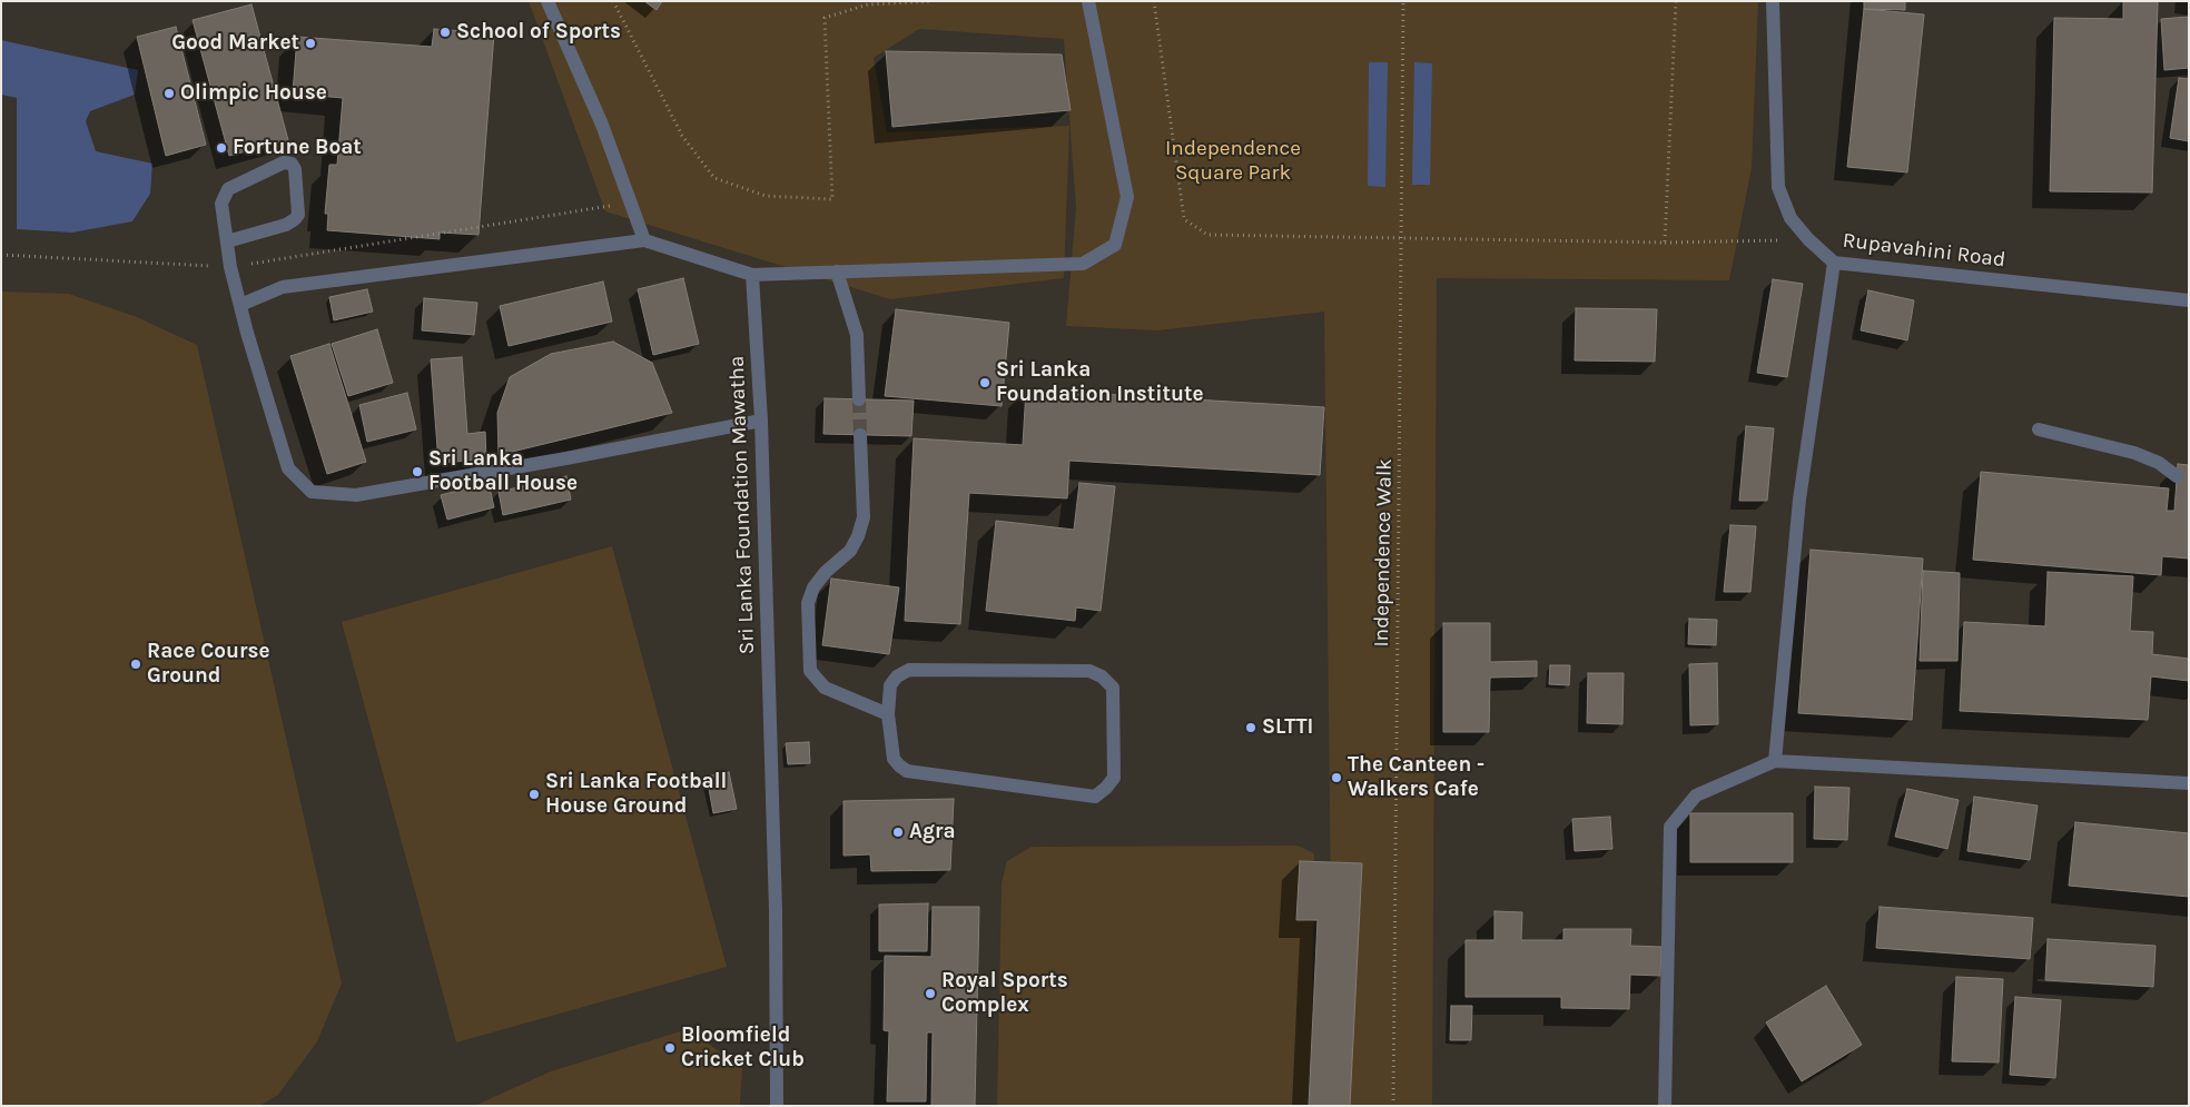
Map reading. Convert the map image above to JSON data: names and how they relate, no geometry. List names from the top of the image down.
{
  "streets": {
    "street": ["Rupavahini Road", "Sri Lanka Foundation Mawatha"],
    "path": ["Independence Walk"]
  },
  "parks": ["Independence Square Park"],
  "places": [
    "School of Sports",
    "Good Market",
    "Olimpic House",
    "Fortune Boat",
    "Sri Lanka Foundation Institute",
    "Sri Lanka Football House",
    "Race Course Ground",
    "SLTTI",
    "The Canteen - Walkers Cafe",
    "Sri Lanka Football House Ground",
    "Agra",
    "Royal Sports Complex",
    "Bloomfield Cricket Club"
  ]
}
